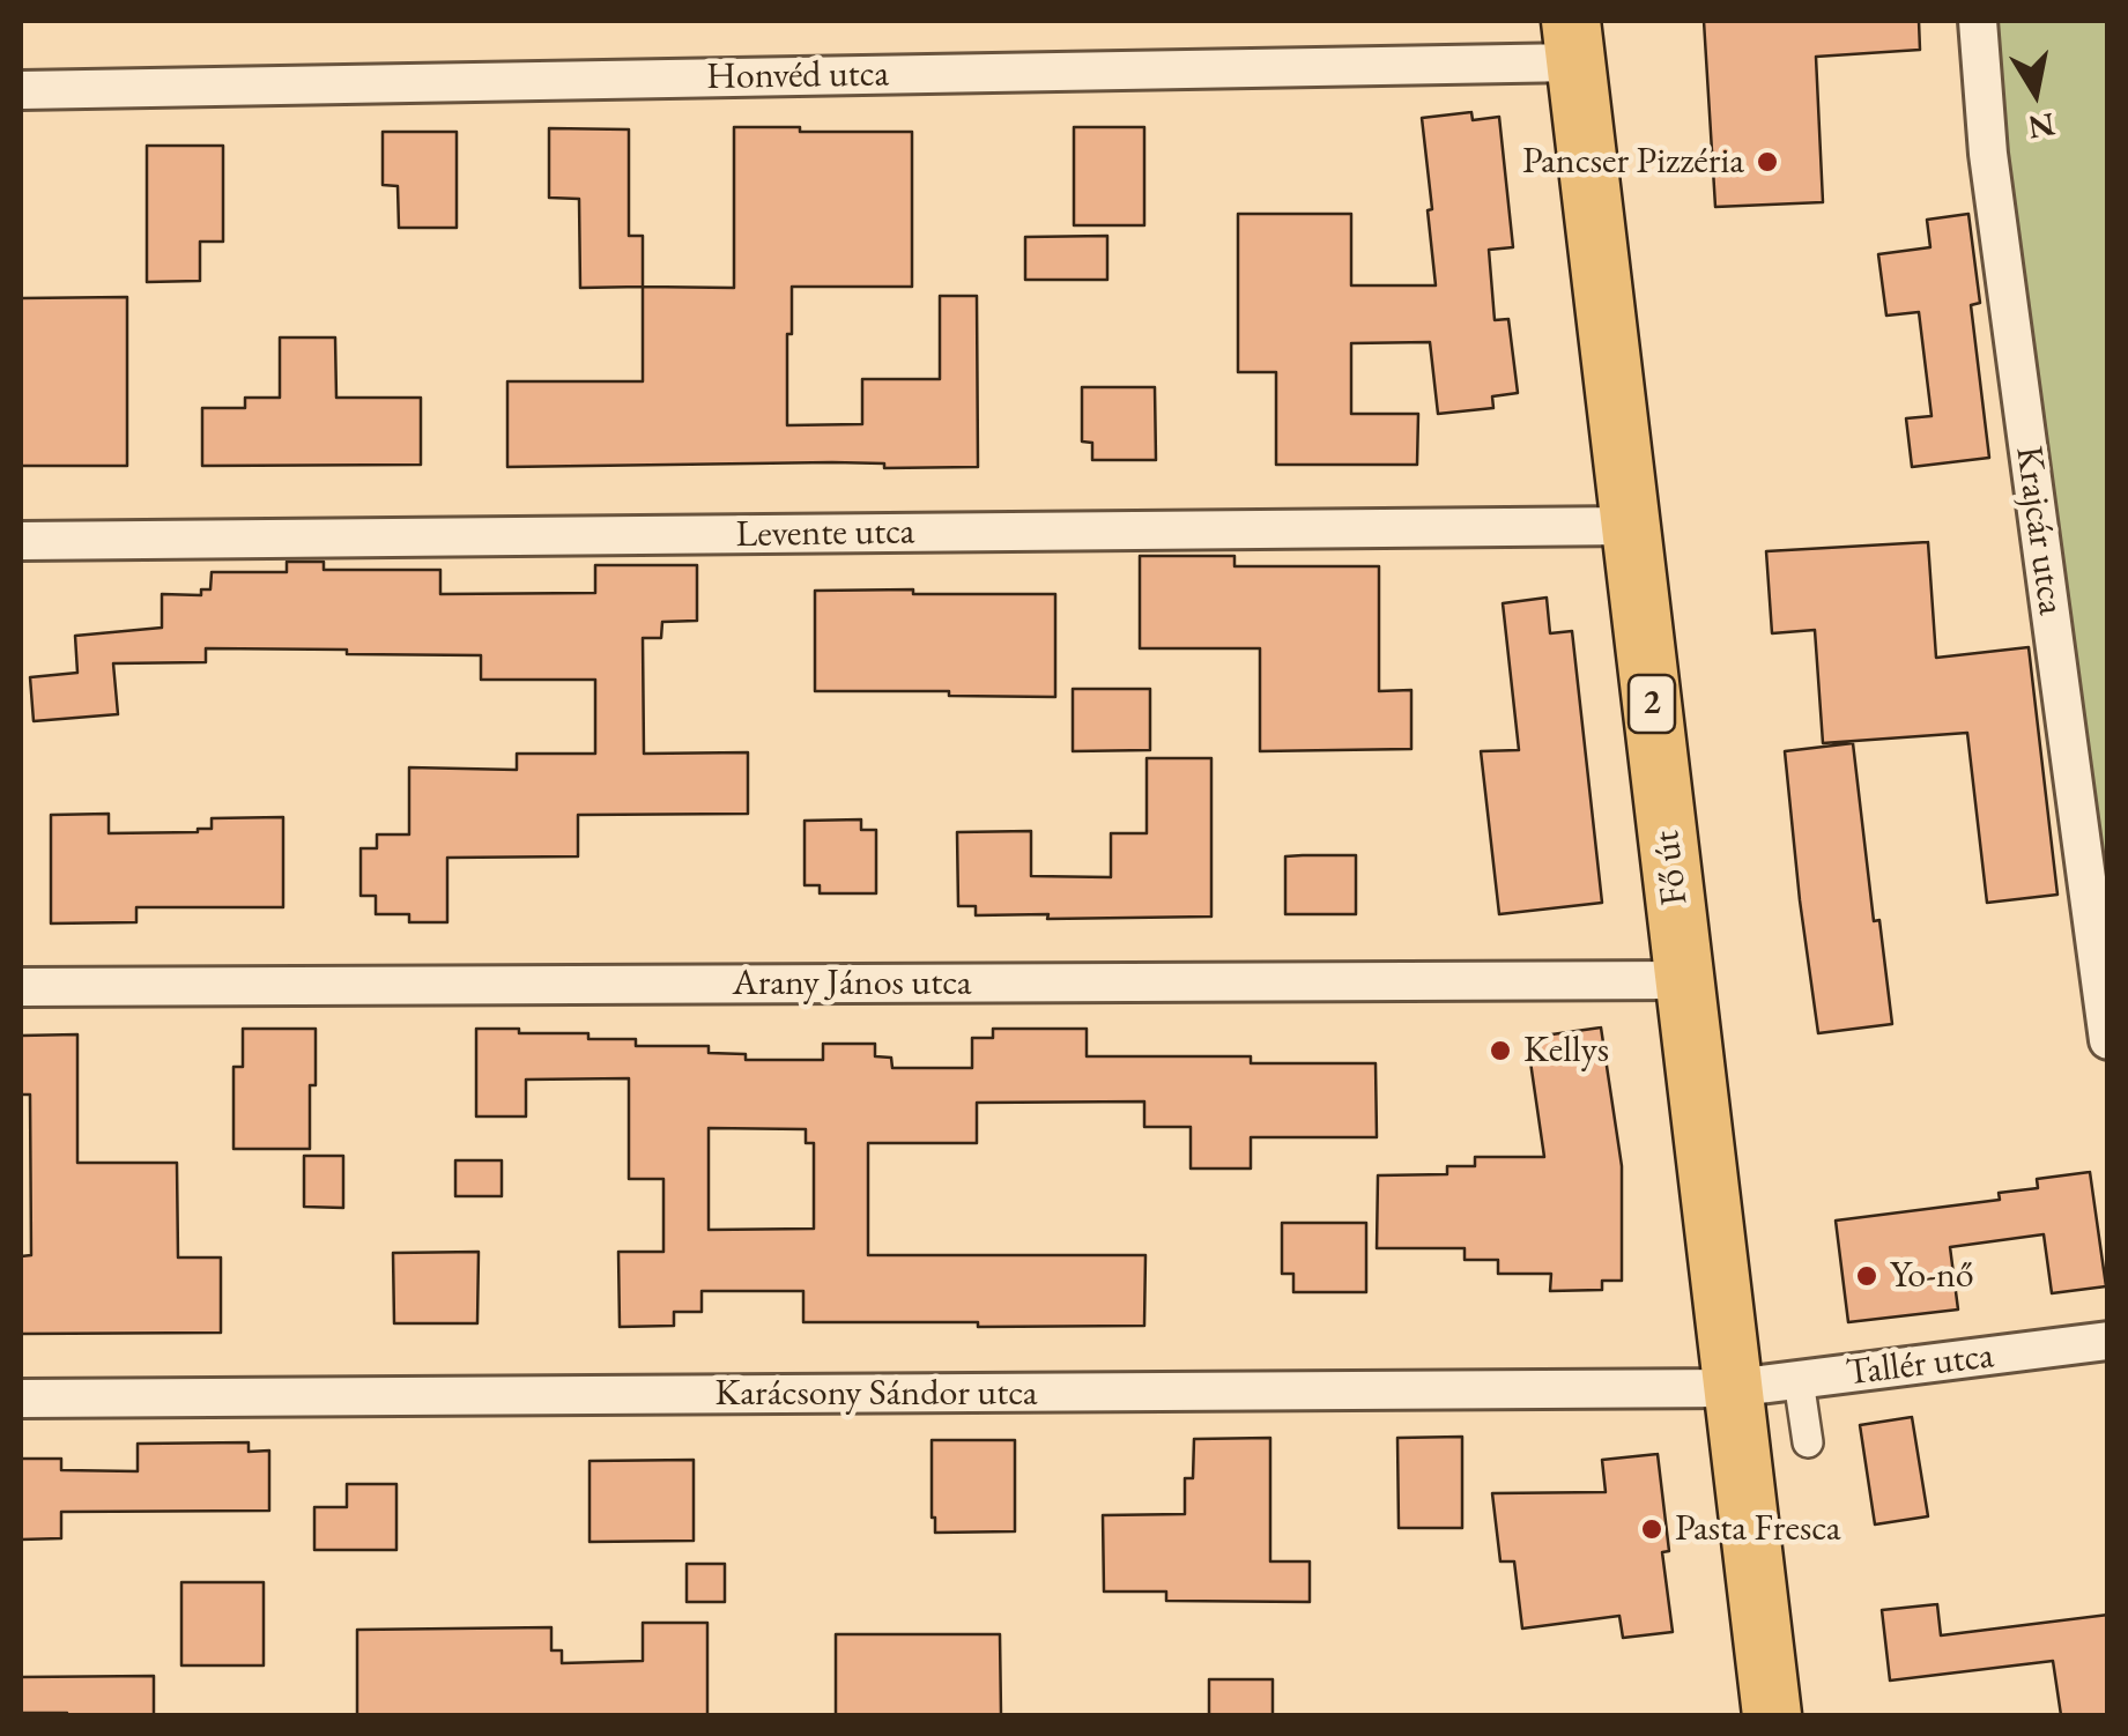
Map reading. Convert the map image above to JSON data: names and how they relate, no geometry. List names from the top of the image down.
{
  "streets": {
    "main road": ["2", "Fő út"],
    "street": [
      "Honvéd utca",
      "Krajcár utca",
      "Levente utca",
      "Arany János utca",
      "Tallér utca",
      "Karácsony Sándor utca"
    ]
  },
  "crossings": [
    ["Honvéd utca", "Fő út"],
    ["Levente utca", "Fő út"],
    ["Fő út", "Arany János utca"],
    ["Fő út", "Tallér utca"],
    ["Fő út", "Karácsony Sándor utca"],
    ["Tallér utca", "Karácsony Sándor utca"]
  ],
  "places": [
    "Pancser Pizzéria",
    "Kellys",
    "Yo-nő",
    "Pasta Fresca"
  ],
  "north": "bottom"
}
